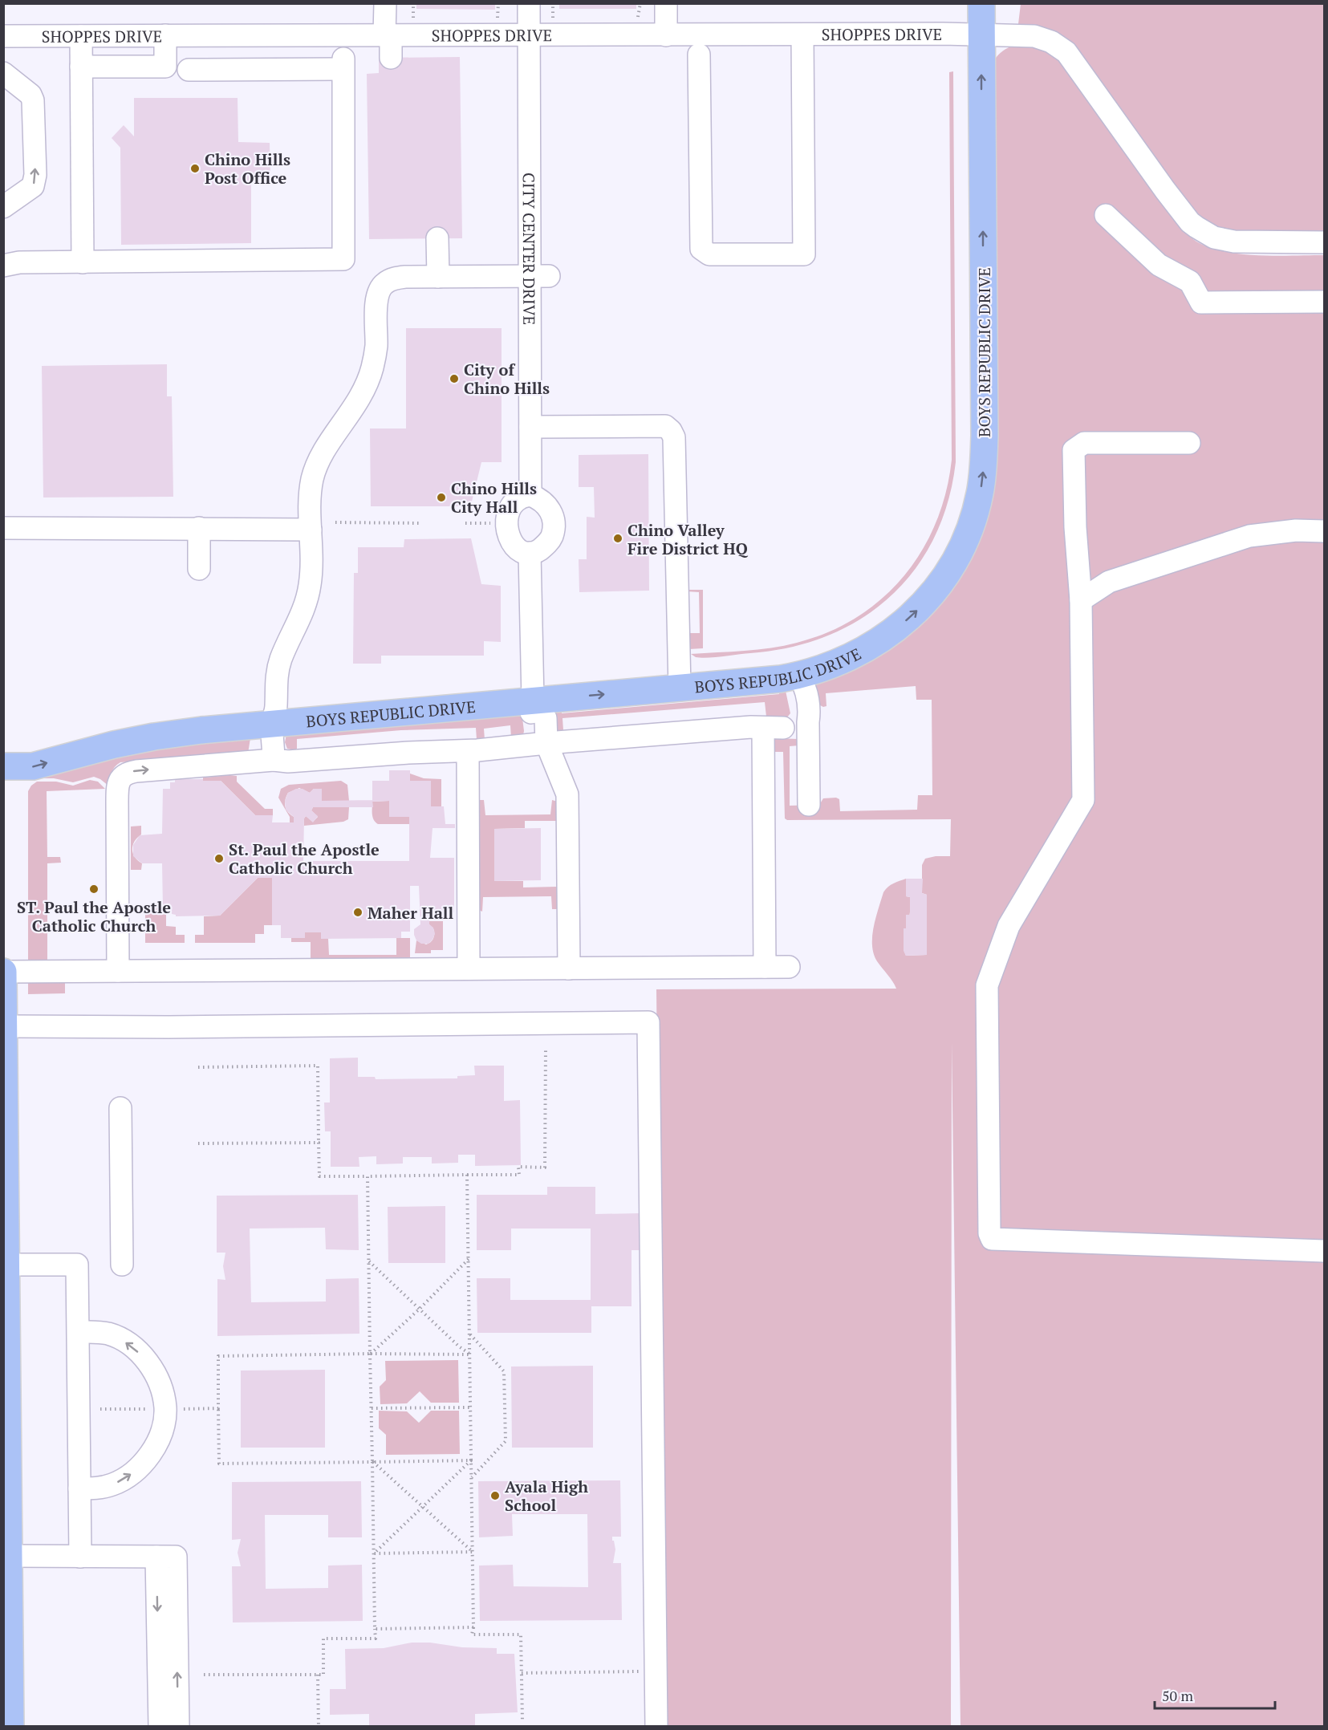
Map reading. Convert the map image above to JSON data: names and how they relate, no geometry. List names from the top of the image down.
{
  "streets": {
    "main road": ["BOYS REPUBLIC DRIVE"],
    "street": ["SHOPPES DRIVE", "CITY CENTER DRIVE"]
  },
  "crossings": [
    ["SHOPPES DRIVE", "CITY CENTER DRIVE"],
    ["SHOPPES DRIVE", "BOYS REPUBLIC DRIVE"]
  ],
  "places": [
    "Chino Hills Post Office",
    "City of Chino Hills",
    "Chino Hills City Hall",
    "Chino Valley Fire District HQ",
    "St. Paul the Apostle Catholic Church",
    "ST. Paul the Apostle Catholic Church",
    "Maher Hall",
    "Ayala High School"
  ],
  "scale_bar": "50 m"
}
